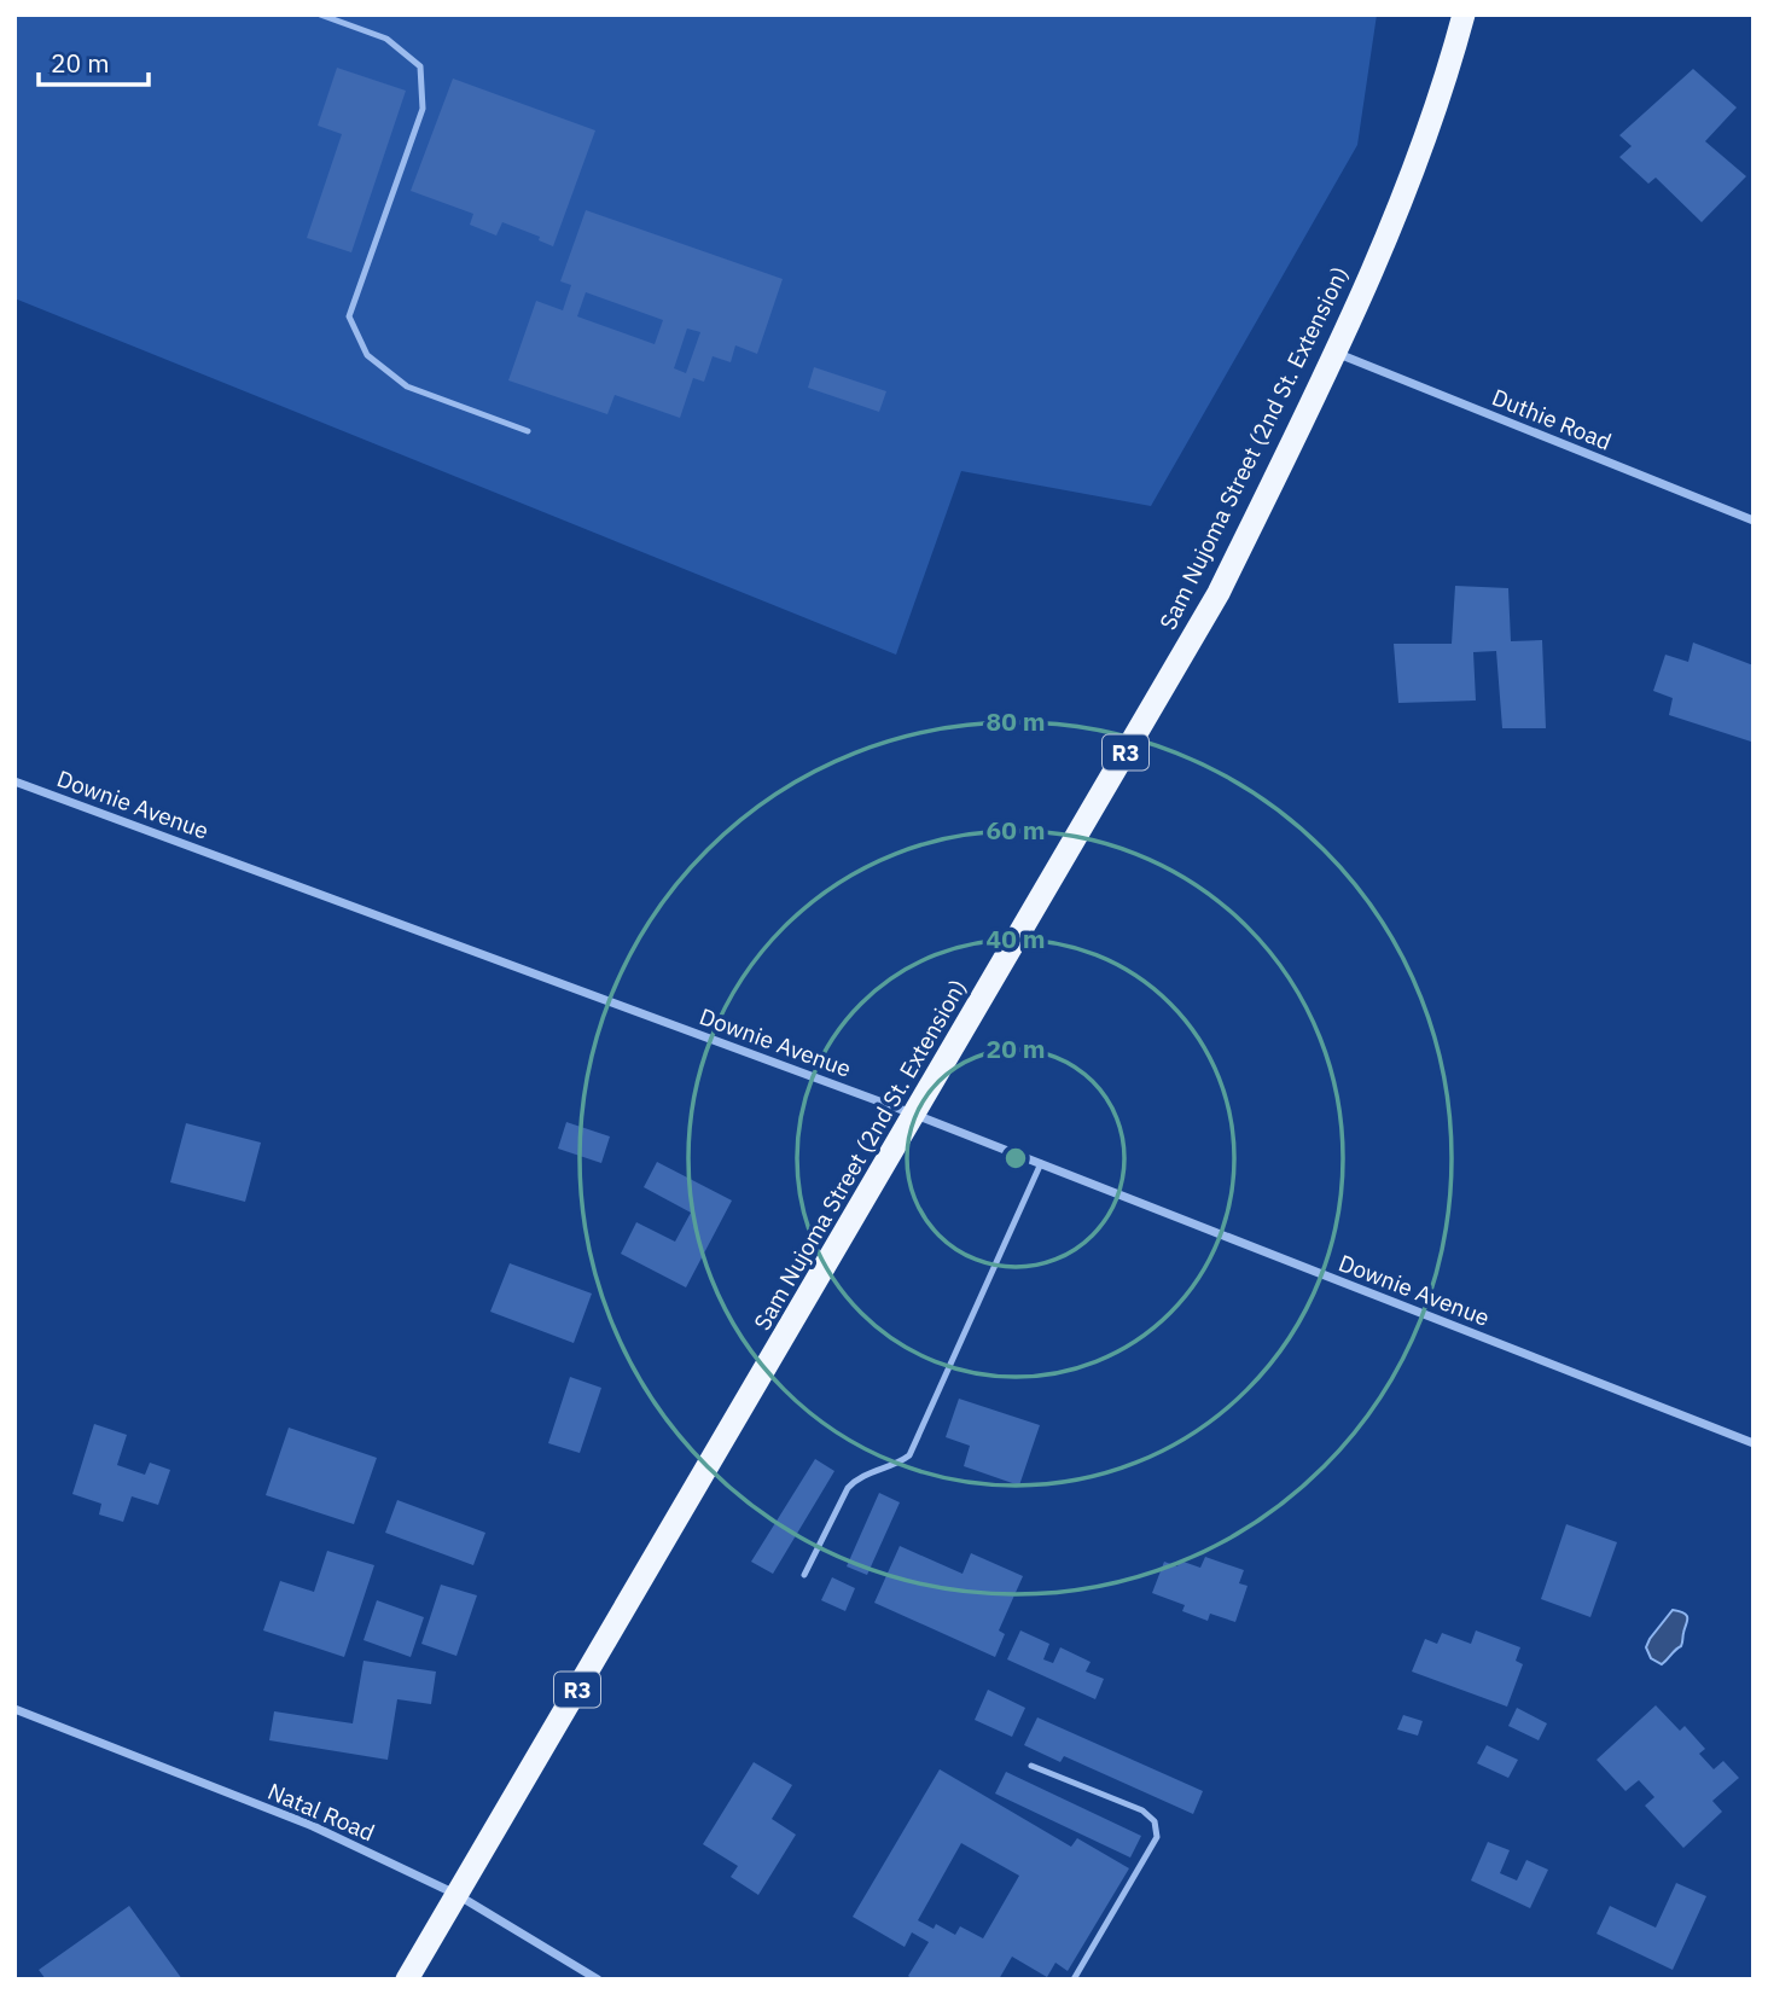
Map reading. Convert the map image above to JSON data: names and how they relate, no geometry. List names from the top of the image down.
{
  "streets": {
    "highway": ["Sam Nujoma Street (2nd St. Extension)", "R3"],
    "street": ["Duthie Road", "Downie Avenue", "Natal Road"]
  },
  "crossings": [
    ["Duthie Road", "Sam Nujoma Street (2nd St. Extension)"],
    ["Sam Nujoma Street (2nd St. Extension)", "Downie Avenue"],
    ["Sam Nujoma Street (2nd St. Extension)", "Natal Road"]
  ],
  "scale_bar": "20 m",
  "rings": [
    "80 m",
    "60 m",
    "40 m",
    "20 m"
  ]
}
